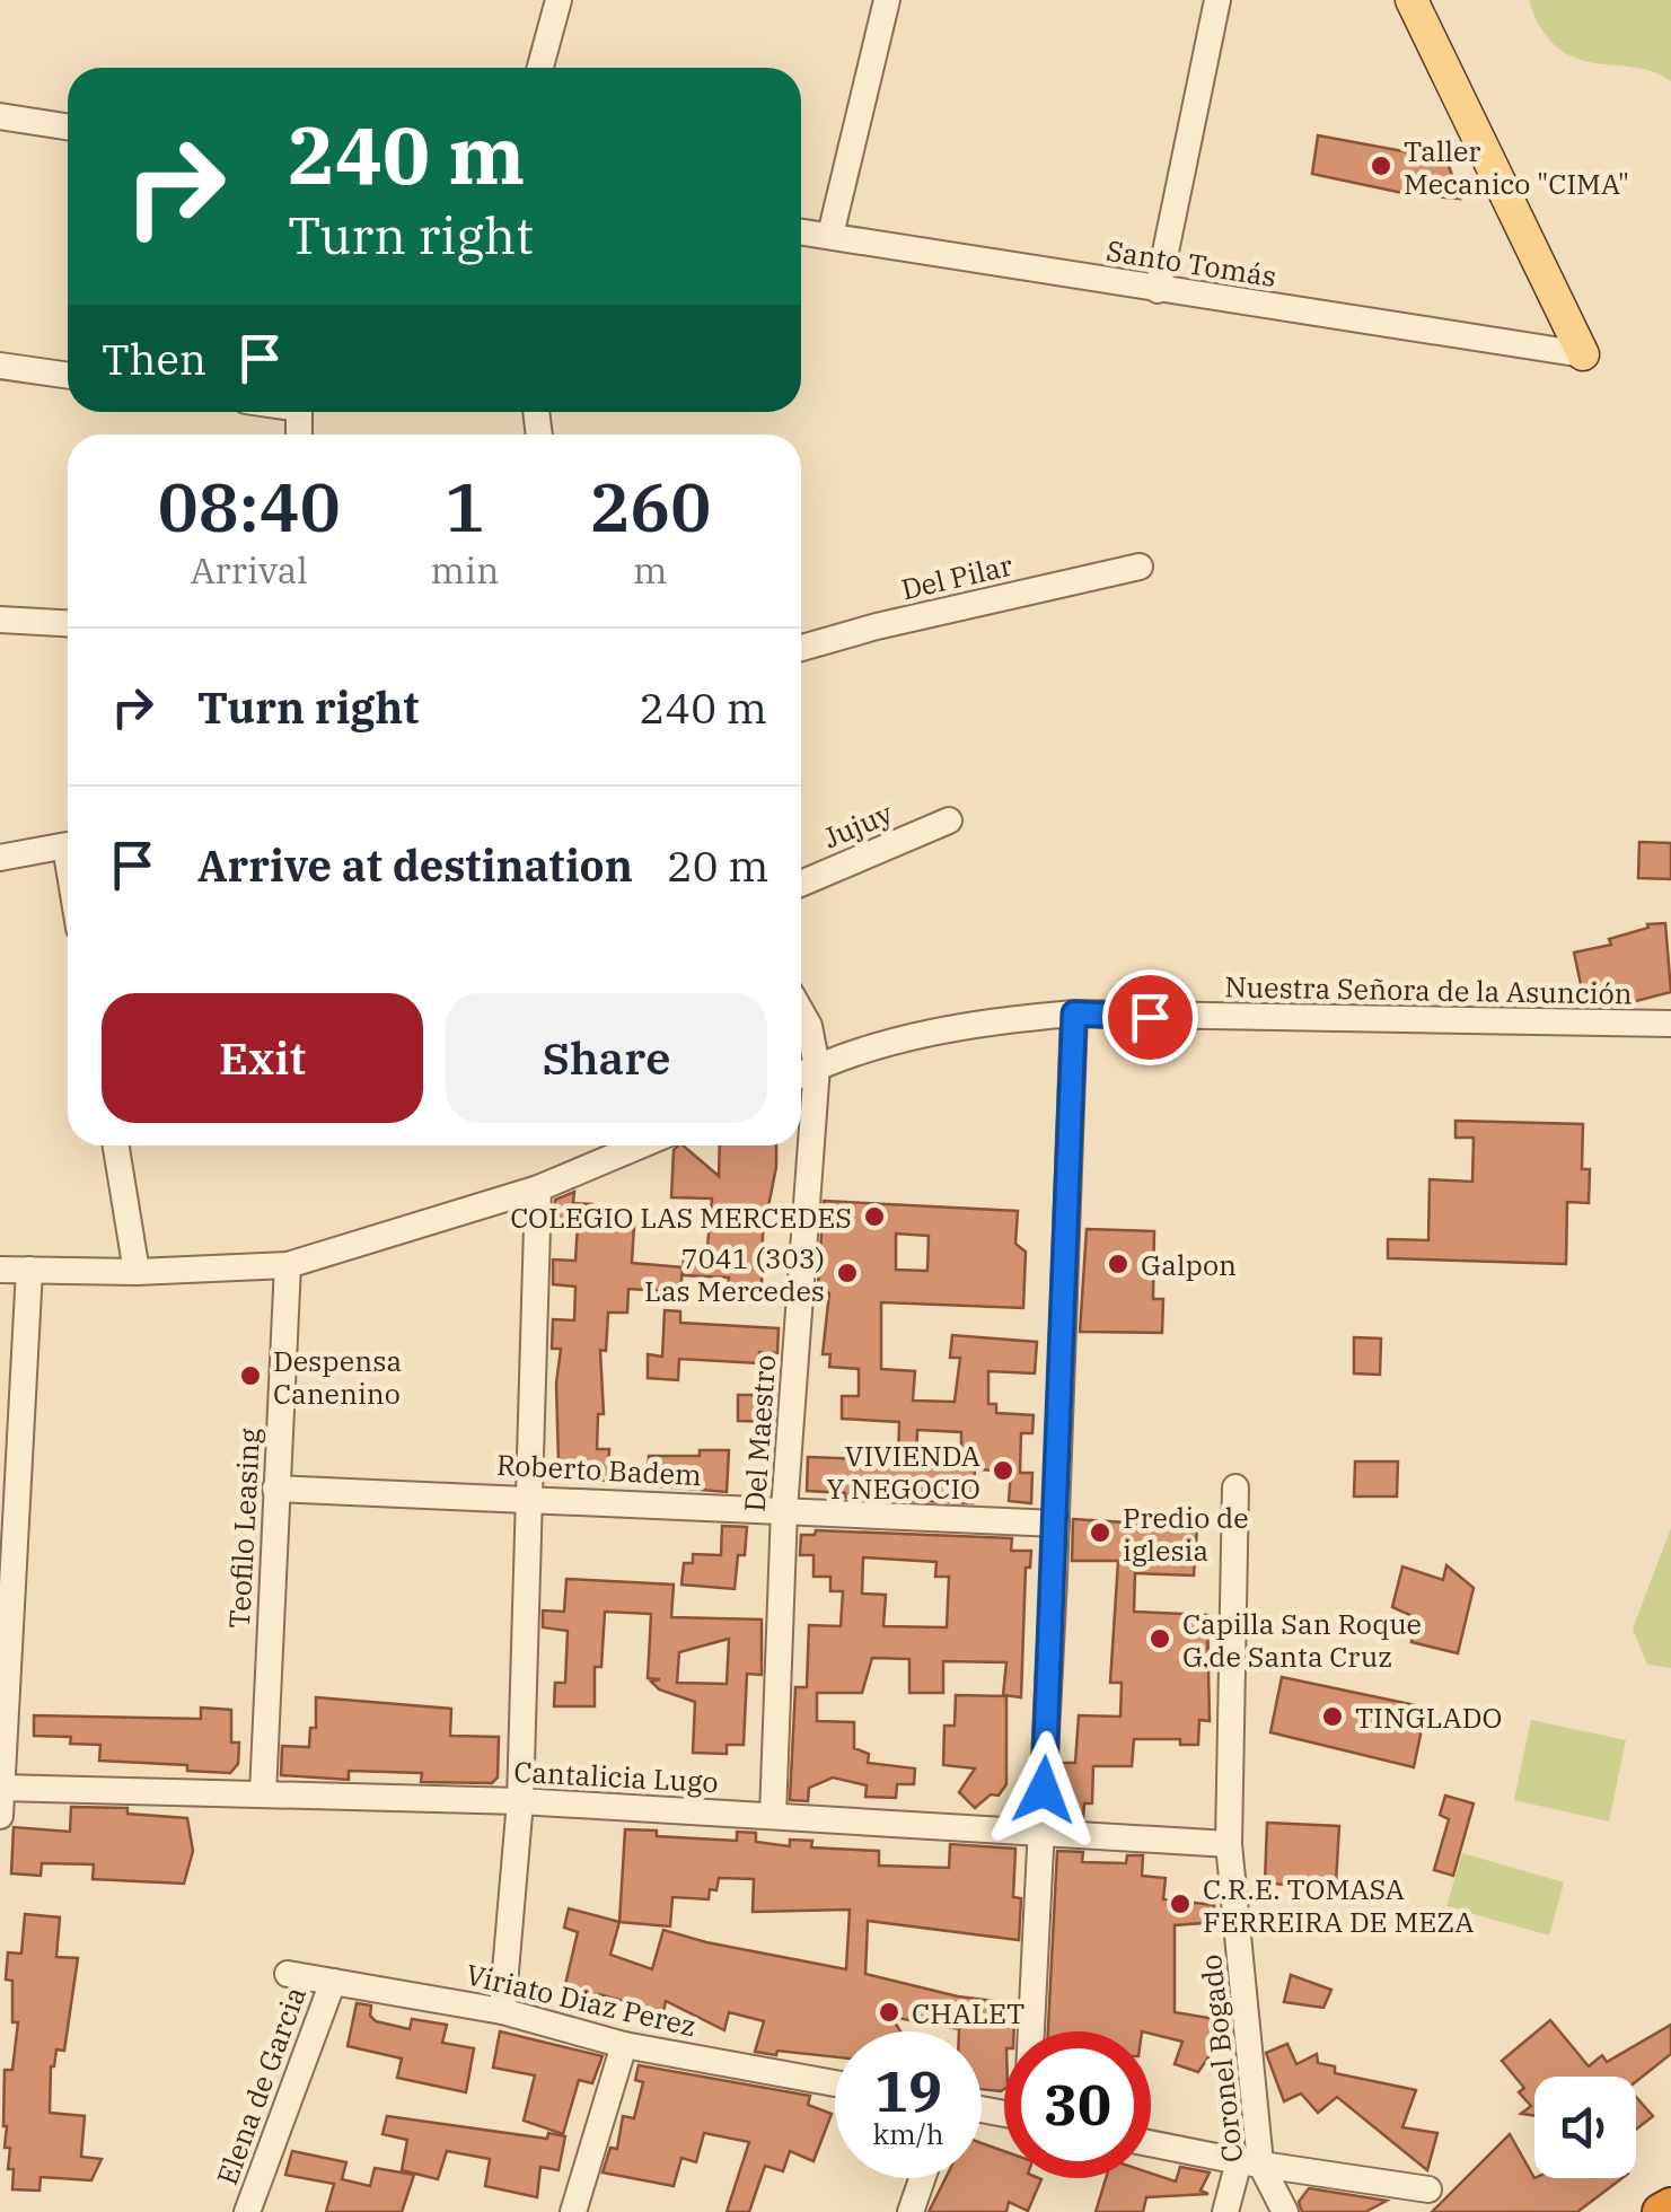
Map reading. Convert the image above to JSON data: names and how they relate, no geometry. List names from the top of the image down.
{
  "streets": {
    "street": [
      "Santo Tomás",
      "Del Pilar",
      "Jujuy",
      "Nuestra Señora de la Asunción",
      "Del Maestro",
      "Roberto Badem",
      "Teofilo Leasing",
      "Cantalicia Lugo",
      "Viriato Diaz Perez",
      "Coronel Bogado",
      "Elena de Garcia"
    ]
  },
  "crossings": [
    ["Nuestra Señora de la Asunción", "Del Maestro"],
    ["Del Maestro", "Roberto Badem"],
    ["Del Maestro", "Cantalicia Lugo"],
    ["Roberto Badem", "Teofilo Leasing"],
    ["Teofilo Leasing", "Cantalicia Lugo"],
    ["Cantalicia Lugo", "Coronel Bogado"],
    ["Viriato Diaz Perez", "Elena de Garcia"]
  ],
  "places": [
    "Taller Mecanico \"CIMA\"",
    "COLEGIO LAS MERCEDES",
    "Galpon",
    "7041 (303) Las Mercedes",
    "Despensa Canenino",
    "VIVIENDA Y NEGOCIO",
    "Predio de iglesia",
    "Capilla San Roque G.de Santa Cruz",
    "TINGLADO",
    "C.R.E. TOMASA FERREIRA DE MEZA",
    "CHALET"
  ],
  "page": {
    "turn": ["240 m", "Turn right"],
    "then": "Then",
    "eta": [
      "08:40",
      "Arrival",
      "1",
      "min",
      "260",
      "m"
    ],
    "list": [
      {
        "name": "Turn right",
        "value": "240 m"
      },
      {
        "name": "Arrive at destination",
        "value": "20 m"
      }
    ],
    "buttons": ["Exit", "Share"],
    "speed": "19 km/h",
    "limit": "30"
  }
}
